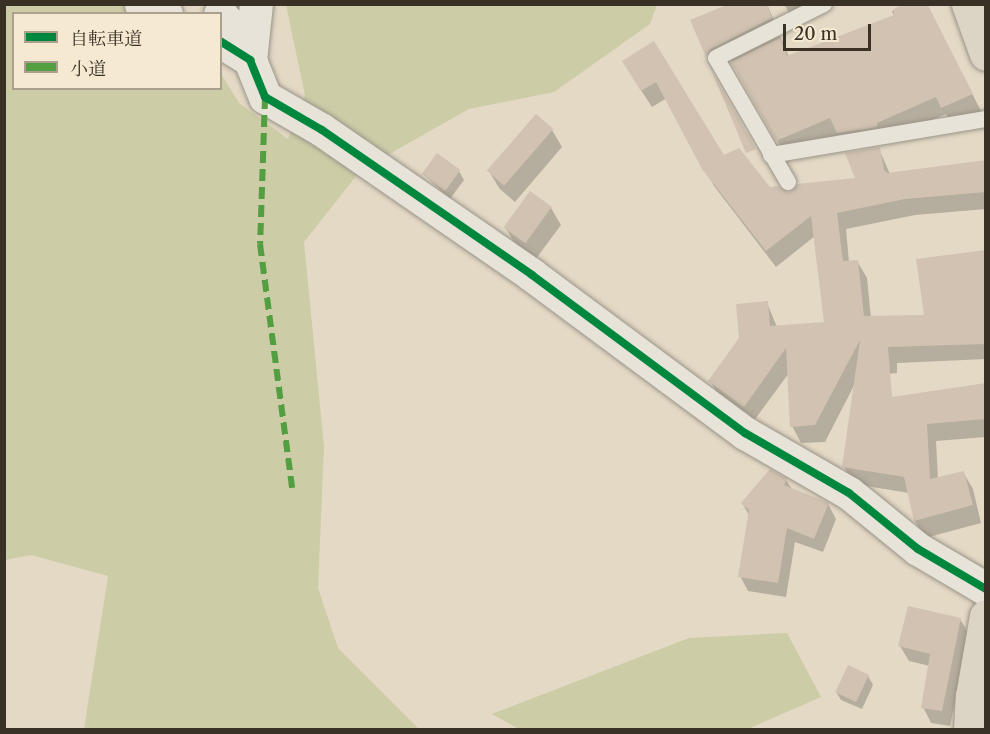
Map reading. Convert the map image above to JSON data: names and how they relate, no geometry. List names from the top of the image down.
{
  "legend": ["自転車道", "小道"],
  "scale_bar": "20 m"
}
